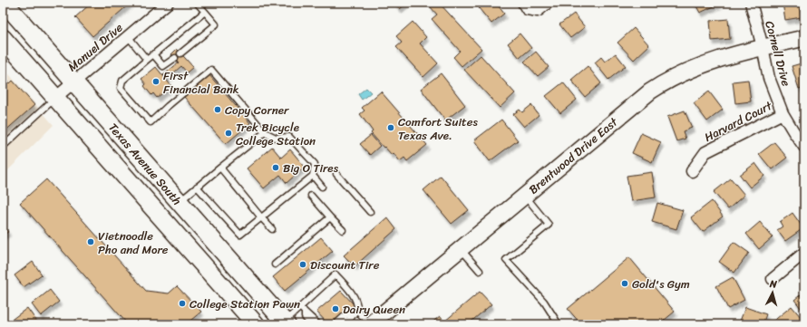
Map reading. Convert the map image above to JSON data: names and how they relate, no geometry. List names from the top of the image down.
{
  "streets": {
    "main road": ["Texas Avenue South"],
    "street": [
      "Manuel Drive",
      "Cornell Drive",
      "Harvard Court",
      "Brentwood Drive East"
    ]
  },
  "crossings": [
    ["Manuel Drive", "Texas Avenue South"],
    ["Cornell Drive", "Harvard Court"],
    ["Cornell Drive", "Brentwood Drive East"]
  ],
  "places": [
    "First Financial Bank",
    "Copy Corner",
    "Comfort Suites Texas Ave.",
    "Trek Bicycle College Station",
    "Big O Tires",
    "Vietnoodle Pho and More",
    "Discount Tire",
    "Gold's Gym",
    "College Station Pawn",
    "Dairy Queen"
  ],
  "north": "top"
}
